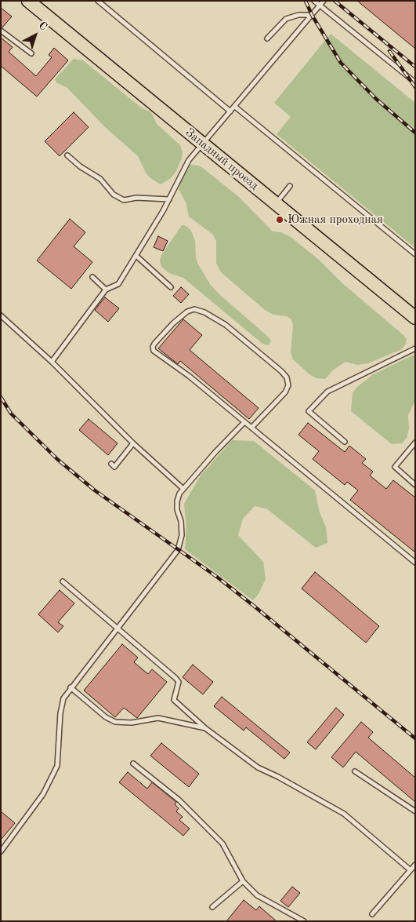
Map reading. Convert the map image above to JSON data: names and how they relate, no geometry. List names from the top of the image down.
{
  "streets": {
    "main road": ["Западный проезд"]
  },
  "places": ["Южная проходная"],
  "north": "top right"
}
